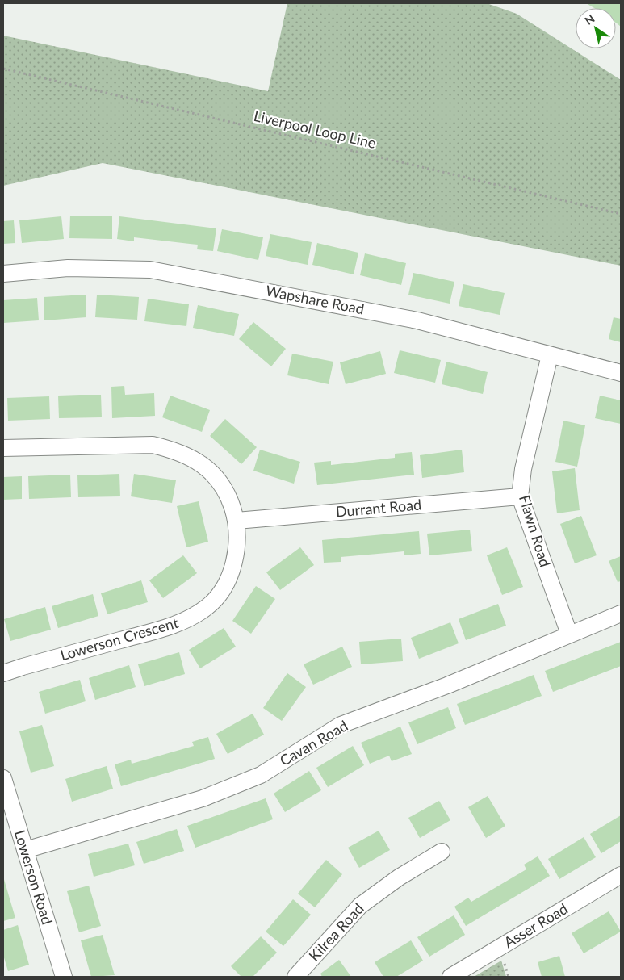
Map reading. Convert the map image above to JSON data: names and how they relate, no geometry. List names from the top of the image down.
{
  "streets": {
    "street": [
      "Wapshare Road",
      "Durrant Road",
      "Flawn Road",
      "Lowerson Crescent",
      "Cavan Road",
      "Lowerson Road",
      "Asser Road",
      "Kilrea Road"
    ],
    "path": ["Liverpool Loop Line"]
  },
  "crossings": [
    ["Wapshare Road", "Flawn Road"],
    ["Durrant Road", "Flawn Road"],
    ["Durrant Road", "Lowerson Crescent"],
    ["Flawn Road", "Cavan Road"],
    ["Cavan Road", "Lowerson Road"]
  ],
  "north": "top left"
}
